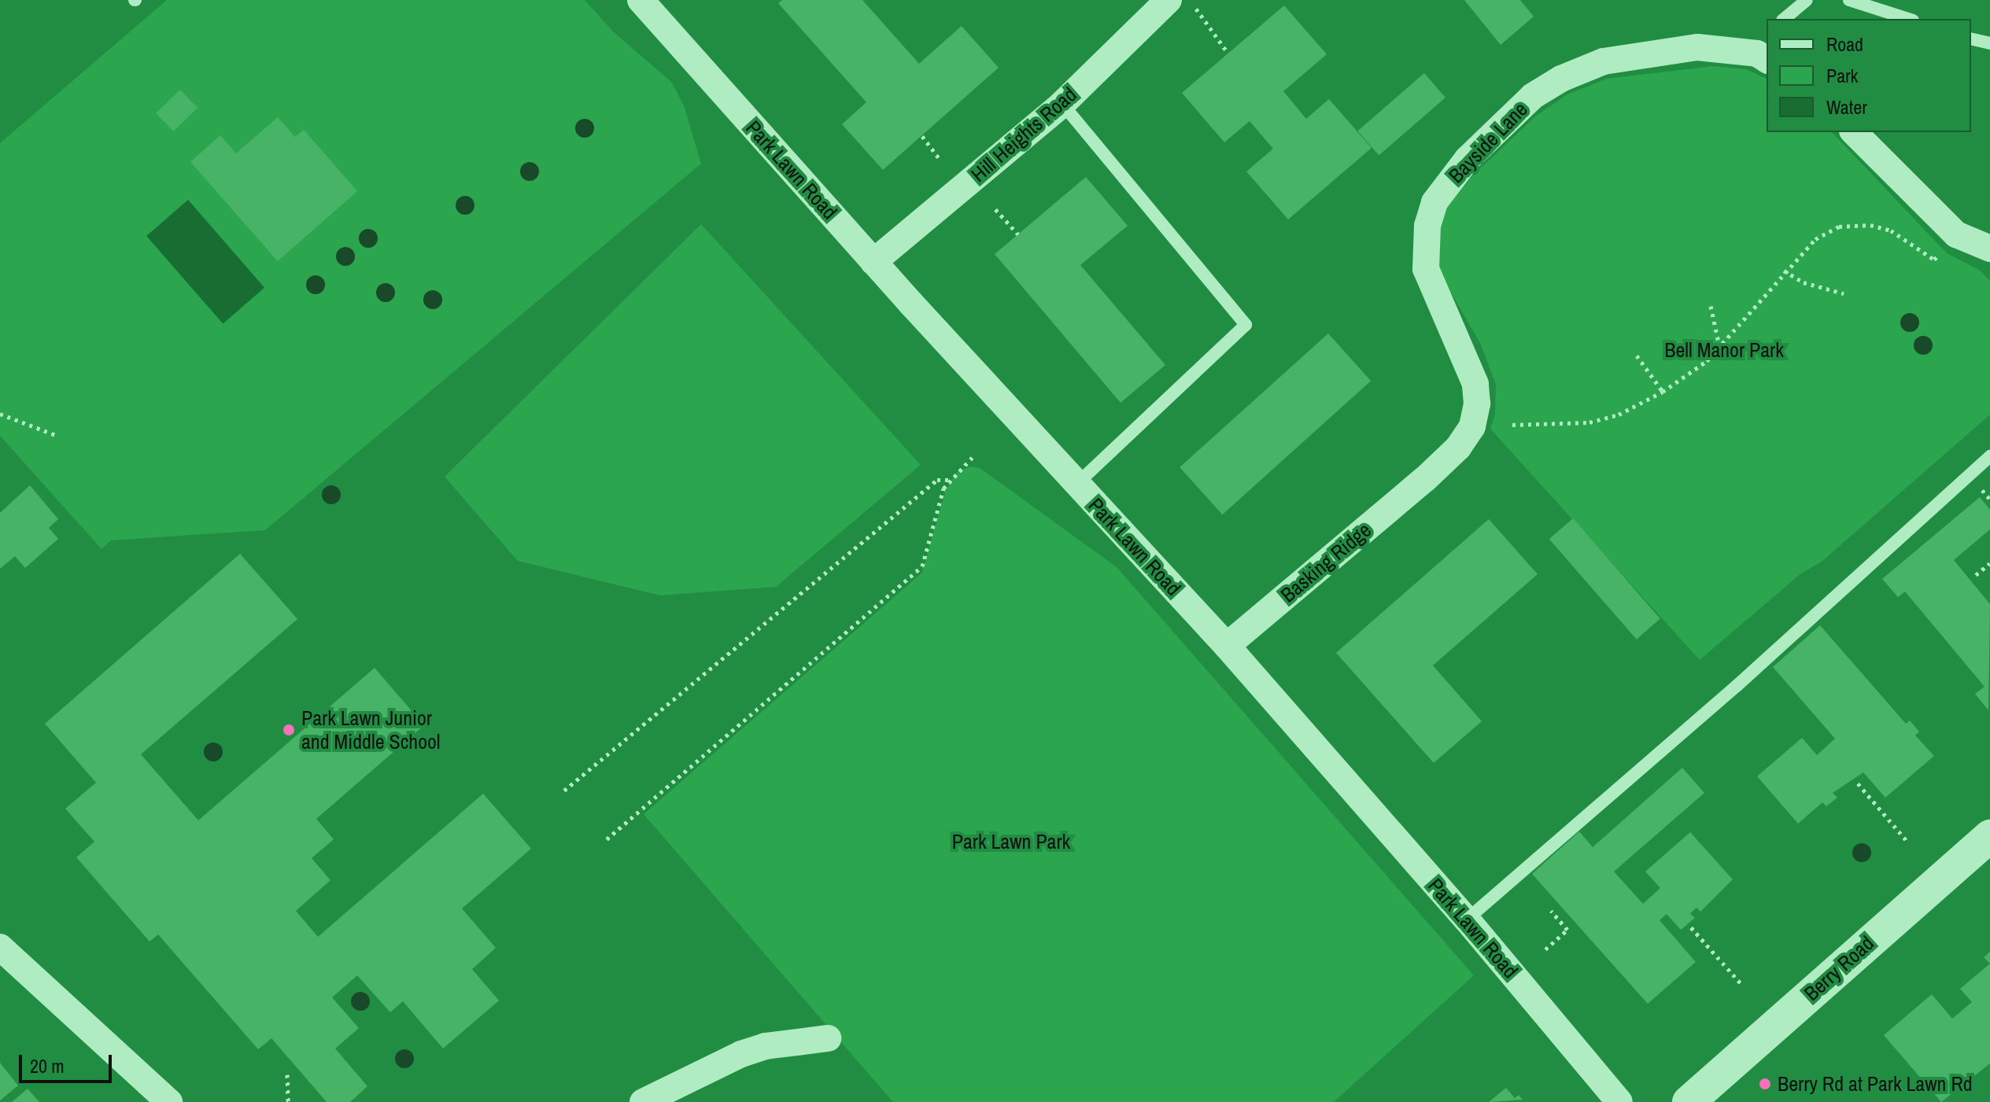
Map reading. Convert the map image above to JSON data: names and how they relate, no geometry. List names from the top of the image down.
{
  "streets": {
    "street": [
      "Hill Heights Road",
      "Bayside Lane",
      "Park Lawn Road",
      "Basking Ridge",
      "Berry Road"
    ]
  },
  "crossings": [
    ["Hill Heights Road", "Park Lawn Road"],
    ["Bayside Lane", "Basking Ridge"],
    ["Park Lawn Road", "Basking Ridge"]
  ],
  "parks": ["Bell Manor Park", "Park Lawn Park"],
  "places": ["Park Lawn Junior and Middle School", "Berry Rd at Park Lawn Rd"],
  "legend": ["Road", "Park", "Water"],
  "scale_bar": "20 m"
}
